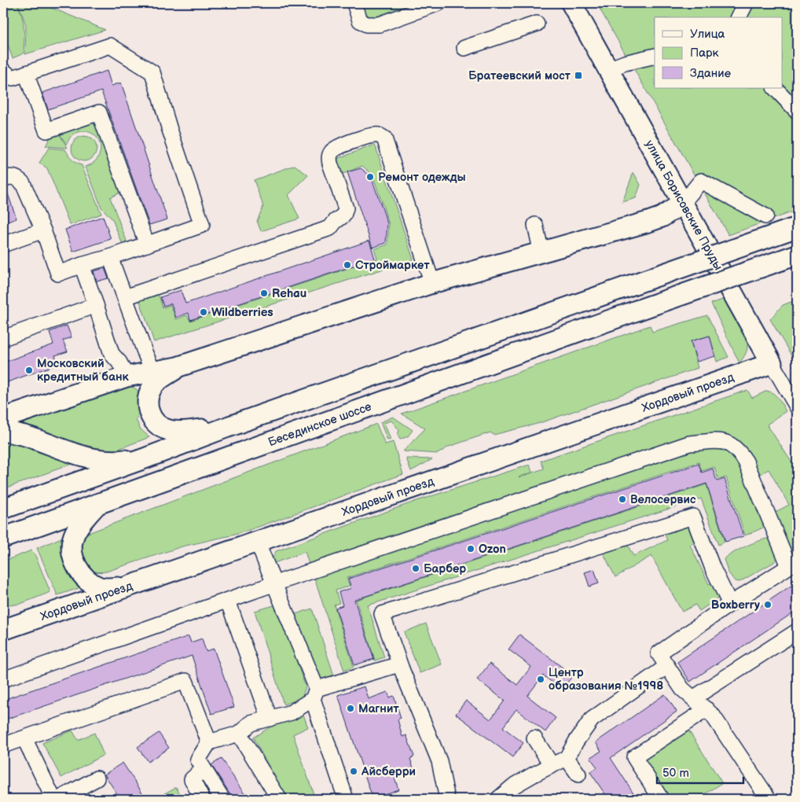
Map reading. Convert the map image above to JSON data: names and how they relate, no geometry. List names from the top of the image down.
{
  "streets": {
    "main road": ["улица Борисовские Пруды", "Хордовый проезд", "Бесединское шоссе"]
  },
  "crossings": [
    ["улица Борисовские Пруды", "Хордовый проезд"]
  ],
  "places": {
    "transit": ["Братеевский мост"],
    "other": [
      "Ремонт одежды",
      "Строймаркет",
      "Rehau",
      "Wildberries",
      "Московский кредитный банк",
      "Велосервис",
      "Ozon",
      "Барбер",
      "Boxberry",
      "Центр образования №1998",
      "Магнит",
      "Айсберри"
    ]
  },
  "legend": ["Улица", "Парк", "Здание"],
  "scale_bar": "50 m"
}
